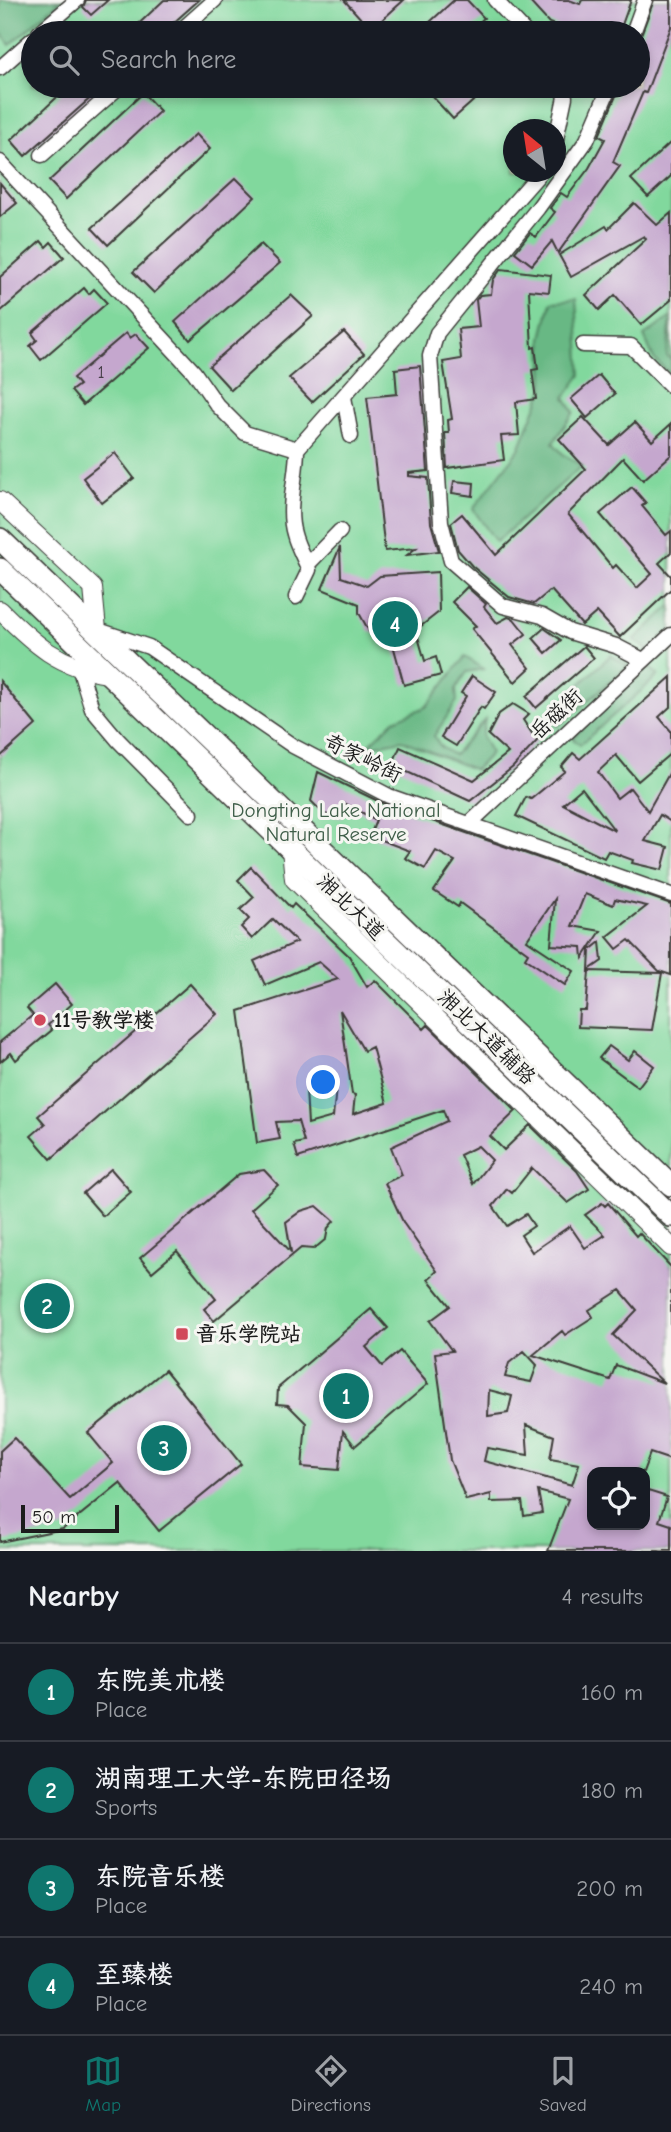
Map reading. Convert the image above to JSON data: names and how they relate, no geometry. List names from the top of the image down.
{
  "streets": {
    "highway": ["湘北大道"],
    "main road": ["湘北大道辅路"],
    "street": ["岳磁街", "奇家岭街"]
  },
  "crossings": [
    ["岳磁街", "奇家岭街"],
    ["奇家岭街", "湘北大道"],
    ["湘北大道", "湘北大道辅路"]
  ],
  "parks": ["Dongting Lake National Natural Reserve"],
  "places": {
    "other": ["11号教学楼"],
    "transit": ["音乐学院站"]
  },
  "house_numbers": ["1"],
  "scale_bar": "50 m",
  "north": "top left",
  "page": {
    "search": "Search here",
    "pins": [
      "4",
      "2",
      "1",
      "3"
    ],
    "scale": "50 m",
    "heading": ["Nearby", "4 results"],
    "list": [
      {
        "mark": "1",
        "name": "东院美术楼",
        "note": "Place",
        "value": "160 m"
      },
      {
        "mark": "2",
        "name": "湖南理工大学-东院田径场",
        "note": "Sports",
        "value": "180 m"
      },
      {
        "mark": "3",
        "name": "东院音乐楼",
        "note": "Place",
        "value": "200 m"
      },
      {
        "mark": "4",
        "name": "至臻楼",
        "note": "Place",
        "value": "240 m"
      }
    ],
    "nav": ["Map", "Directions", "Saved"]
  }
}
